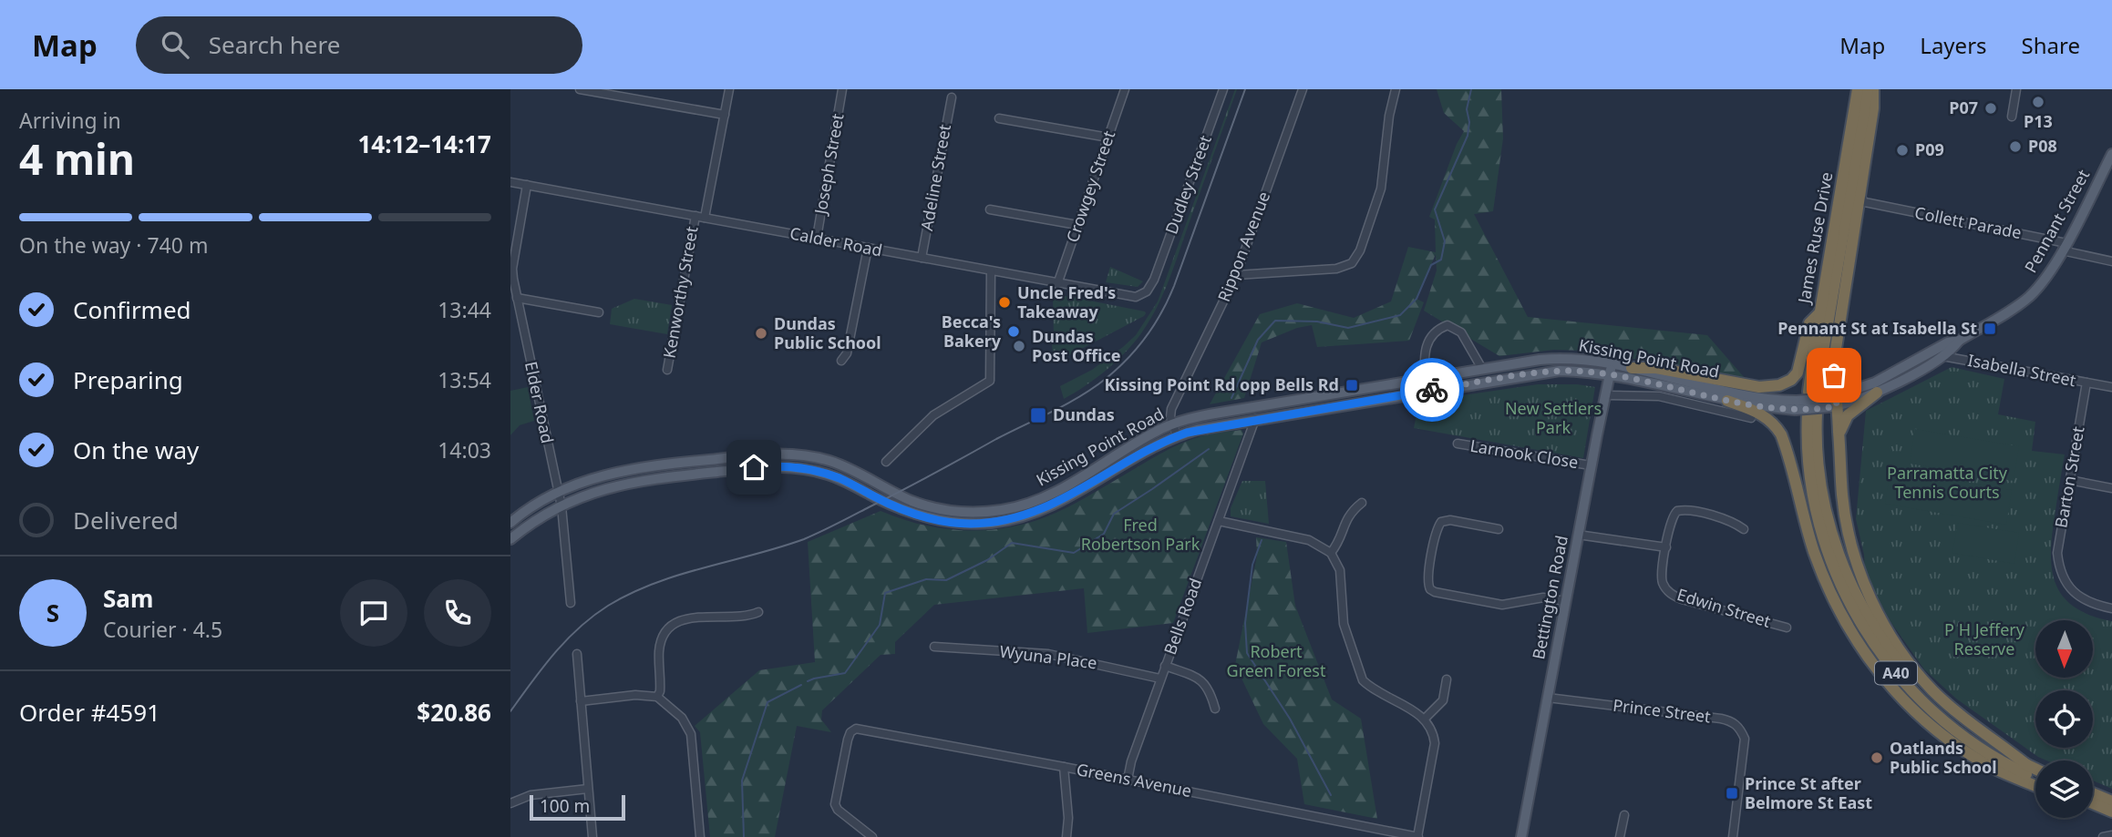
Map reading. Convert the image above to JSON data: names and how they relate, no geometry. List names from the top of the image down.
{
  "streets": {
    "highway": ["James Ruse Drive", "A40"],
    "main road": ["Pennant Street", "Kissing Point Road", "Bettington Road"],
    "street": [
      "Joseph Street",
      "Adeline Street",
      "Dudley Street",
      "Crowgey Street",
      "Collett Parade",
      "Calder Road",
      "Rippon Avenue",
      "Kenworthy Street",
      "Isabella Street",
      "Elder Road",
      "Larnook Close",
      "Barton Street",
      "Edwin Street",
      "Bells Road",
      "Wyuna Place",
      "Prince Street",
      "Greens Avenue"
    ]
  },
  "crossings": [
    ["Joseph Street", "Calder Road"],
    ["Adeline Street", "Calder Road"],
    ["Dudley Street", "Calder Road"],
    ["Crowgey Street", "Calder Road"],
    ["Pennant Street", "Collett Parade"],
    ["Pennant Street", "James Ruse Drive"],
    ["Pennant Street", "Kissing Point Road"],
    ["Pennant Street", "Isabella Street"],
    ["James Ruse Drive", "Kissing Point Road"],
    ["Calder Road", "Kenworthy Street"],
    ["Calder Road", "Elder Road"],
    ["Rippon Avenue", "Kissing Point Road"],
    ["Kissing Point Road", "Elder Road"],
    ["Kissing Point Road", "Bettington Road"],
    ["Kissing Point Road", "Bells Road"],
    ["Isabella Street", "Barton Street"],
    ["Larnook Close", "Bettington Road"],
    ["Bettington Road", "Prince Street"],
    ["Bells Road", "Wyuna Place"],
    ["Bells Road", "Greens Avenue"]
  ],
  "parks": [
    "New Settlers Park",
    "Parramatta City Tennis Courts",
    "Fred Robertson Park",
    "P H Jeffery Reserve",
    "Robert Green Forest"
  ],
  "places": {
    "other": [
      "P13",
      "P07",
      "P08",
      "P09",
      "Uncle Fred's Takeaway",
      "Becca's Bakery",
      "Dundas Public School",
      "Dundas Post Office",
      "Oatlands Public School"
    ],
    "transit": [
      "Pennant St at Isabella St",
      "Kissing Point Rd opp Bells Rd",
      "Dundas",
      "Prince St after Belmore St East"
    ]
  },
  "scale_bar": "100 m",
  "north": "bottom",
  "page": {
    "header": "Map",
    "search": "Search here",
    "nav": ["Map", "Layers", "Share"],
    "heading": ["4 min", "Arriving in", "14:12–14:17"],
    "panel": [
      "Sam",
      "Courier · 4.5",
      "Order #4591",
      "$20.86"
    ],
    "bar": "On the way · 740 m",
    "list": [
      ["Confirmed", "13:44"],
      ["Preparing", "13:54"],
      ["On the way", "14:03"],
      "Delivered"
    ],
    "round": "S",
    "scale": "100 m"
  }
}
